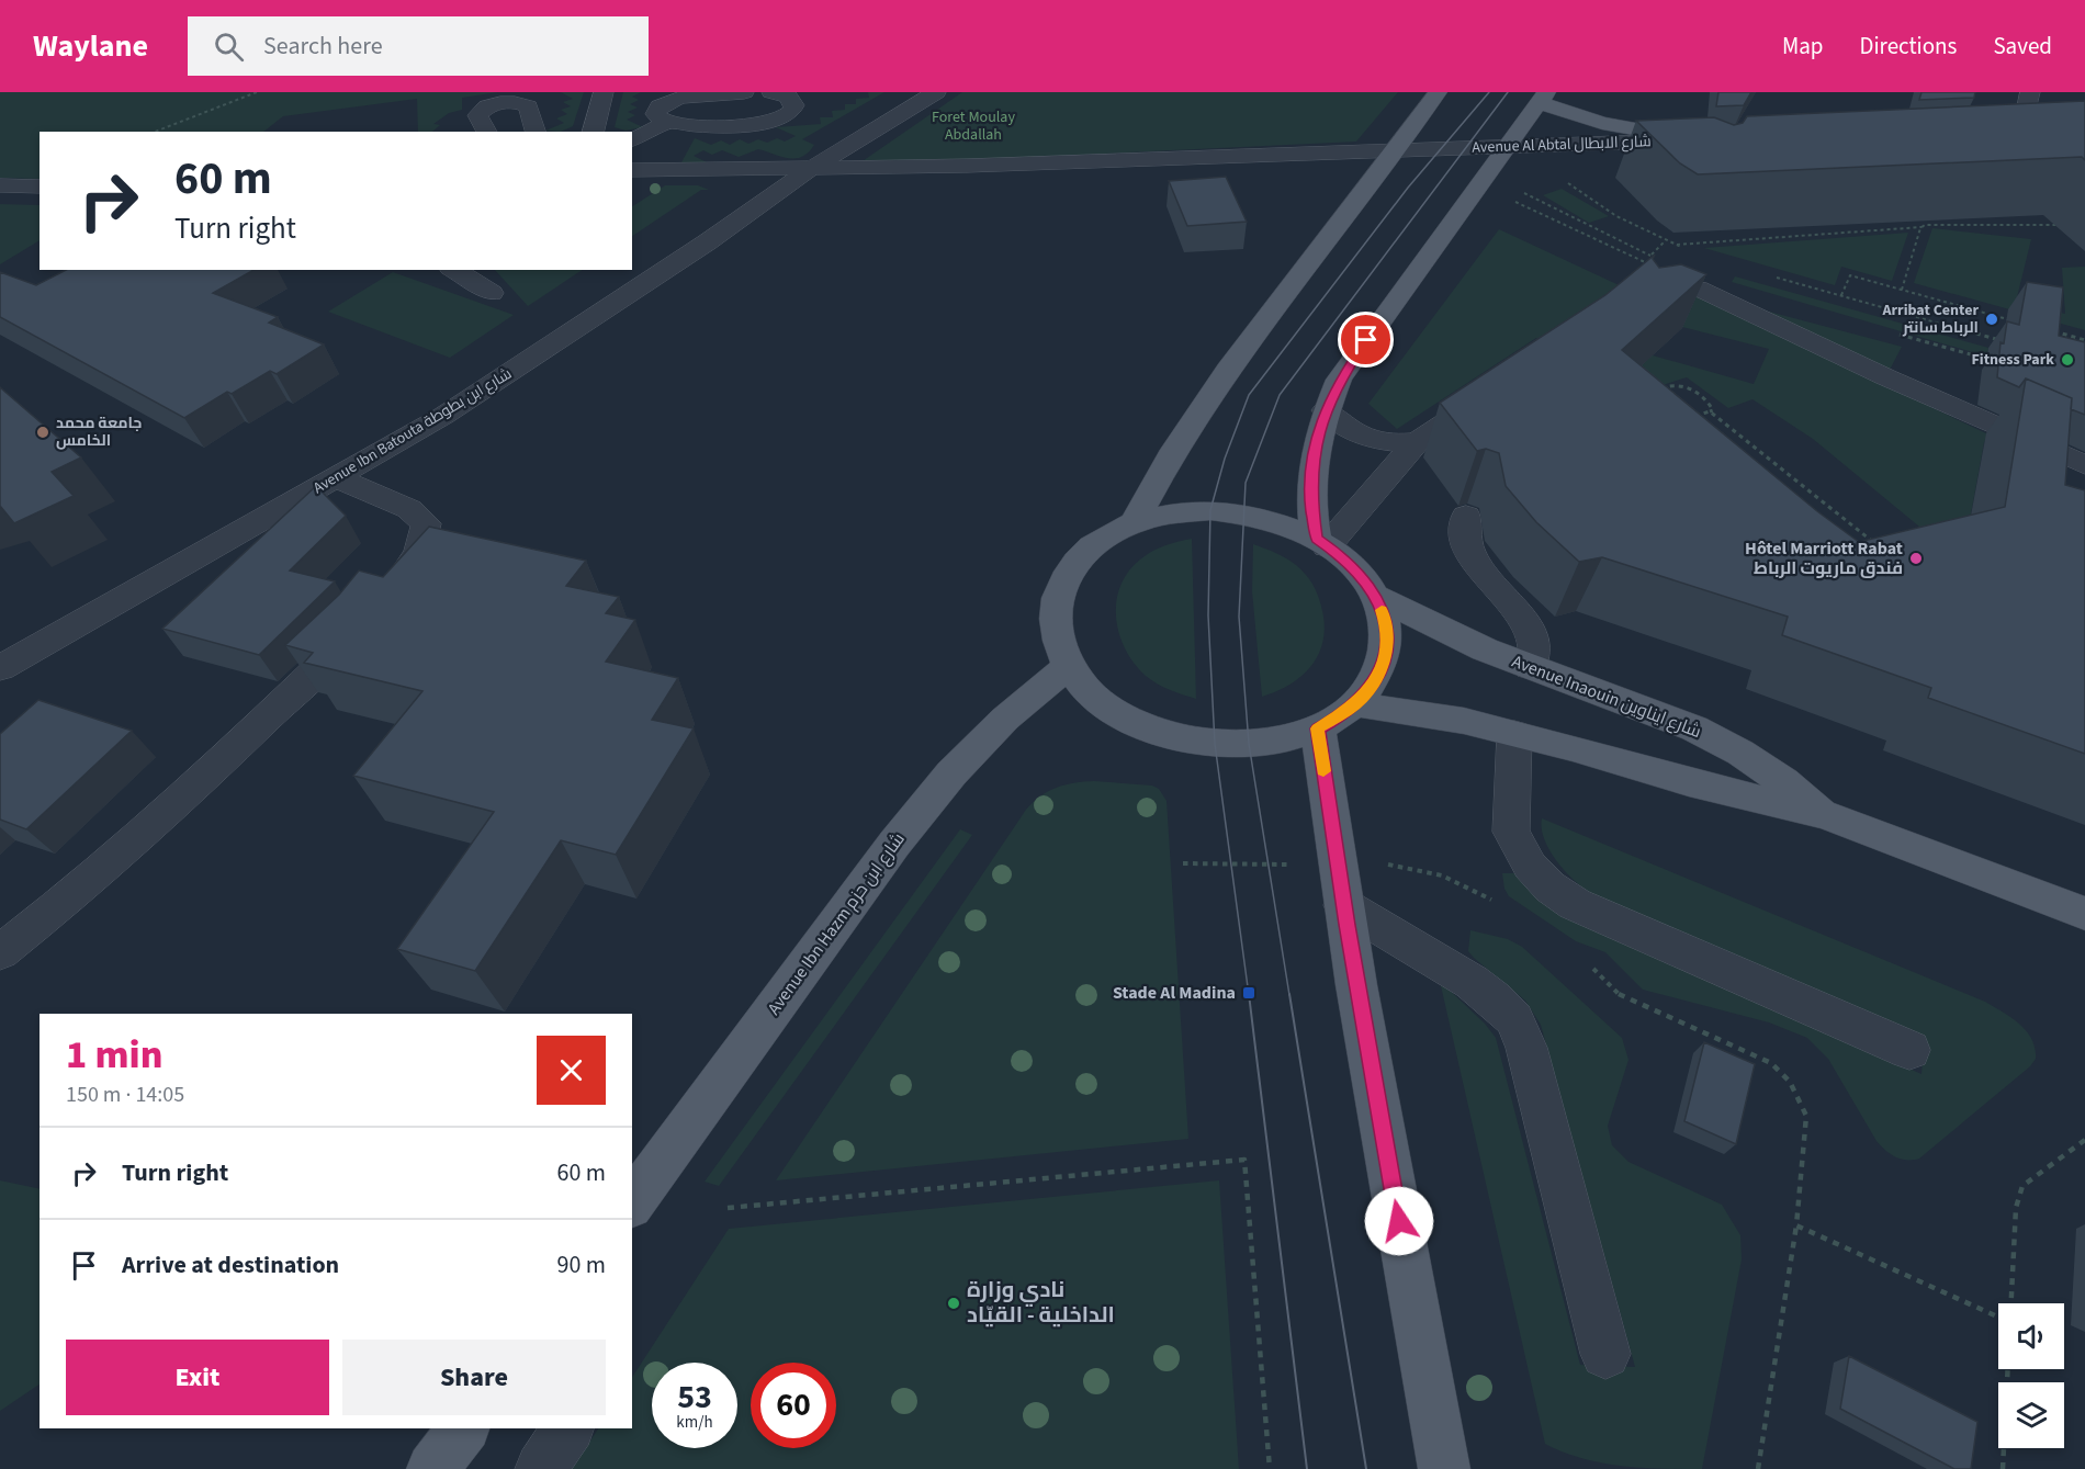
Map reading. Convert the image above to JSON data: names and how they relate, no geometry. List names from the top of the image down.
{
  "streets": {
    "main road": ["Avenue Inaouin شارع ايناوين", "Avenue Ibn Hazm شارع ابن حزم"],
    "street": ["Avenue Al Abtal شارع الابطال", "Avenue Ibn Batouta شارع ابن بطوطة"]
  },
  "crossings": [
    ["Avenue Al Abtal شارع الابطال", "Avenue Ibn Batouta شارع ابن بطوطة"]
  ],
  "parks": ["Foret Moulay Abdallah"],
  "places": {
    "other": [
      "Arribat Center الرباط سانتر",
      "Fitness Park",
      "جامعة محمد الخامس",
      "Hôtel Marriott Rabat فندق ماريوت الرباط",
      "نادي وزارة الداخلية - القيّاد"
    ],
    "transit": ["Stade Al Madina"]
  },
  "page": {
    "header": "Waylane",
    "search": "Search here",
    "nav": ["Map", "Directions", "Saved"],
    "turn": ["60 m", "Turn right"],
    "heading": ["1 min", "150 m · 14:05"],
    "list": [
      {
        "name": "Turn right",
        "value": "60 m"
      },
      {
        "name": "Arrive at destination",
        "value": "90 m"
      }
    ],
    "buttons": ["Exit", "Share"],
    "speed": "53 km/h",
    "limit": "60"
  }
}
